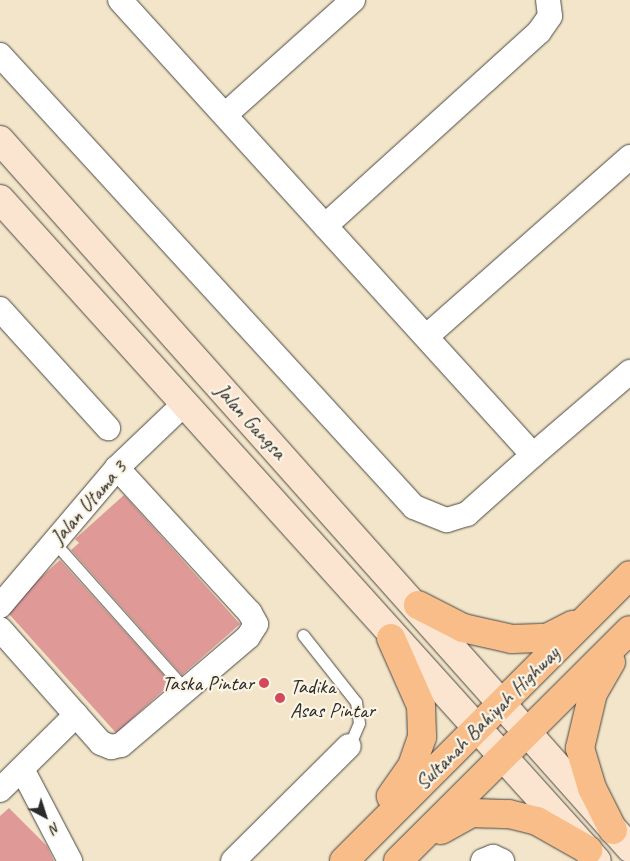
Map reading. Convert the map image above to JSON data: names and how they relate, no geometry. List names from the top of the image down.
{
  "streets": {
    "main road": ["Jalan Gangsa", "Sultanah Bahiyah Highway"],
    "street": ["Jalan Utama 3"]
  },
  "crossings": [
    ["Jalan Gangsa", "Jalan Utama 3"],
    ["Jalan Gangsa", "Sultanah Bahiyah Highway"]
  ],
  "places": ["Taska Pintar", "Tadika Asas Pintar"],
  "north": "bottom right"
}
